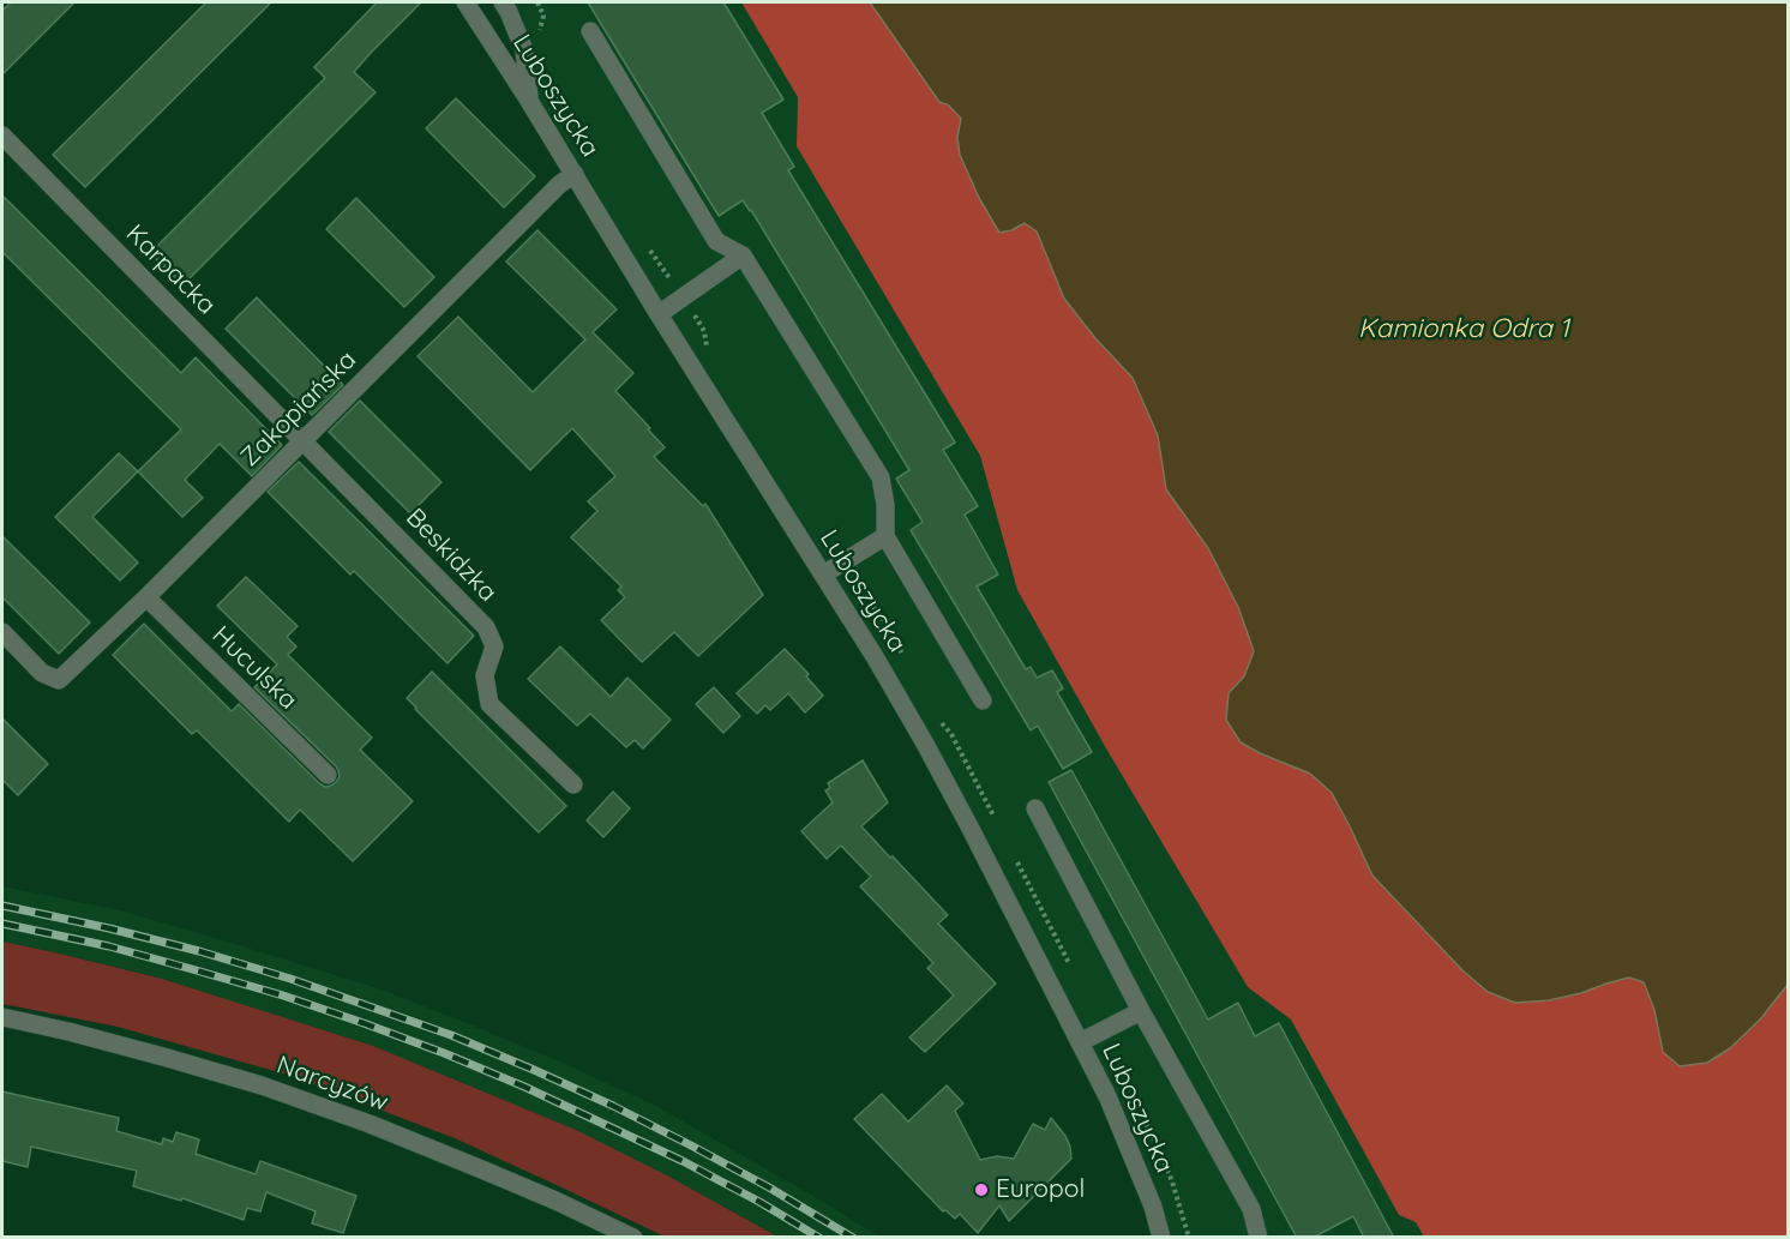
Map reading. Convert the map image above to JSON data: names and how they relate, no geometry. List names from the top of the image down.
{
  "streets": {
    "street": [
      "Luboszycka",
      "Karpacka",
      "Zakopiańska",
      "Beskidzka",
      "Huculska",
      "Narcyzów"
    ]
  },
  "crossings": [
    ["Luboszycka", "Zakopiańska"],
    ["Karpacka", "Zakopiańska"],
    ["Karpacka", "Beskidzka"],
    ["Zakopiańska", "Beskidzka"],
    ["Zakopiańska", "Huculska"]
  ],
  "water": ["Kamionka Odra 1"],
  "places": ["Europol"]
}
